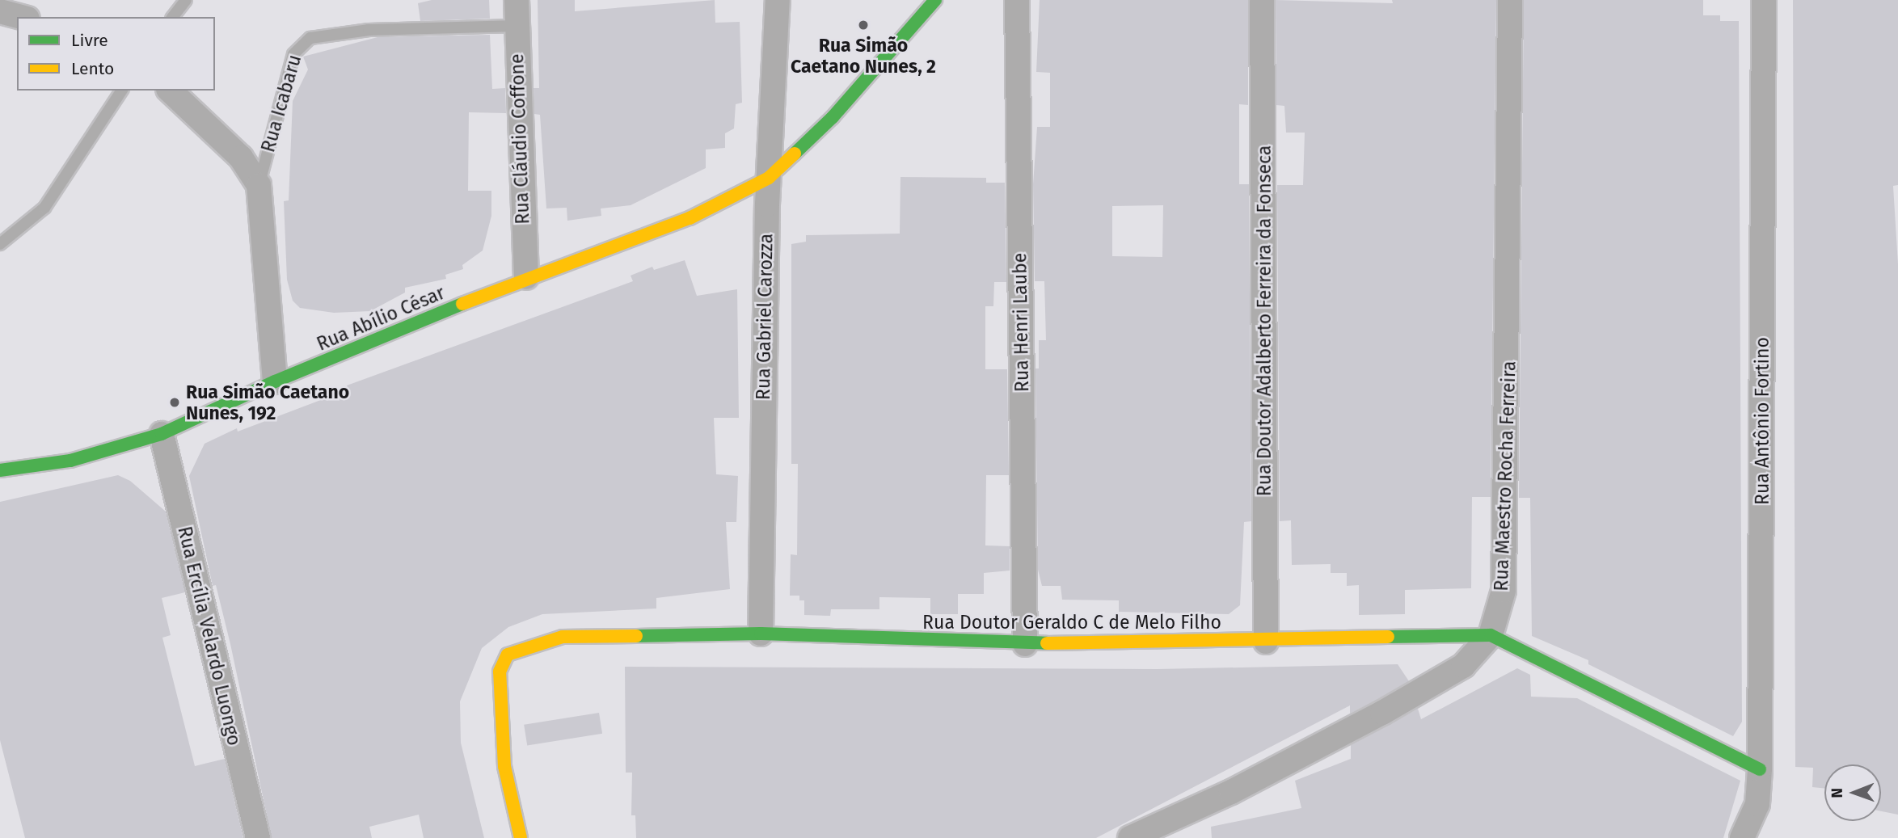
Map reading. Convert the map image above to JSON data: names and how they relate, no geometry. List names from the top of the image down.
{
  "streets": {
    "street": [
      "Rua Icabaru",
      "Rua Cláudio Coffone",
      "Rua Gabriel Carozza",
      "Rua Abílio César",
      "Rua Doutor Adalberto Ferreira da Fonseca",
      "Rua Henri Laube",
      "Rua Antônio Fortino",
      "Rua Maestro Rocha Ferreira",
      "Rua Doutor Geraldo C de Melo Filho",
      "Rua Ercília Velardo Luongo"
    ]
  },
  "crossings": [
    ["Rua Icabaru", "Rua Cláudio Coffone"],
    ["Rua Icabaru", "Rua Abílio César"],
    ["Rua Cláudio Coffone", "Rua Abílio César"],
    ["Rua Gabriel Carozza", "Rua Abílio César"],
    ["Rua Gabriel Carozza", "Rua Doutor Geraldo C de Melo Filho"],
    ["Rua Abílio César", "Rua Ercília Velardo Luongo"],
    ["Rua Doutor Adalberto Ferreira da Fonseca", "Rua Doutor Geraldo C de Melo Filho"],
    ["Rua Henri Laube", "Rua Doutor Geraldo C de Melo Filho"],
    ["Rua Antônio Fortino", "Rua Doutor Geraldo C de Melo Filho"],
    ["Rua Maestro Rocha Ferreira", "Rua Doutor Geraldo C de Melo Filho"]
  ],
  "places": ["Rua Simão Caetano Nunes, 2", "Rua Simão Caetano Nunes, 192"],
  "legend": ["Livre", "Lento"],
  "north": "left"
}
